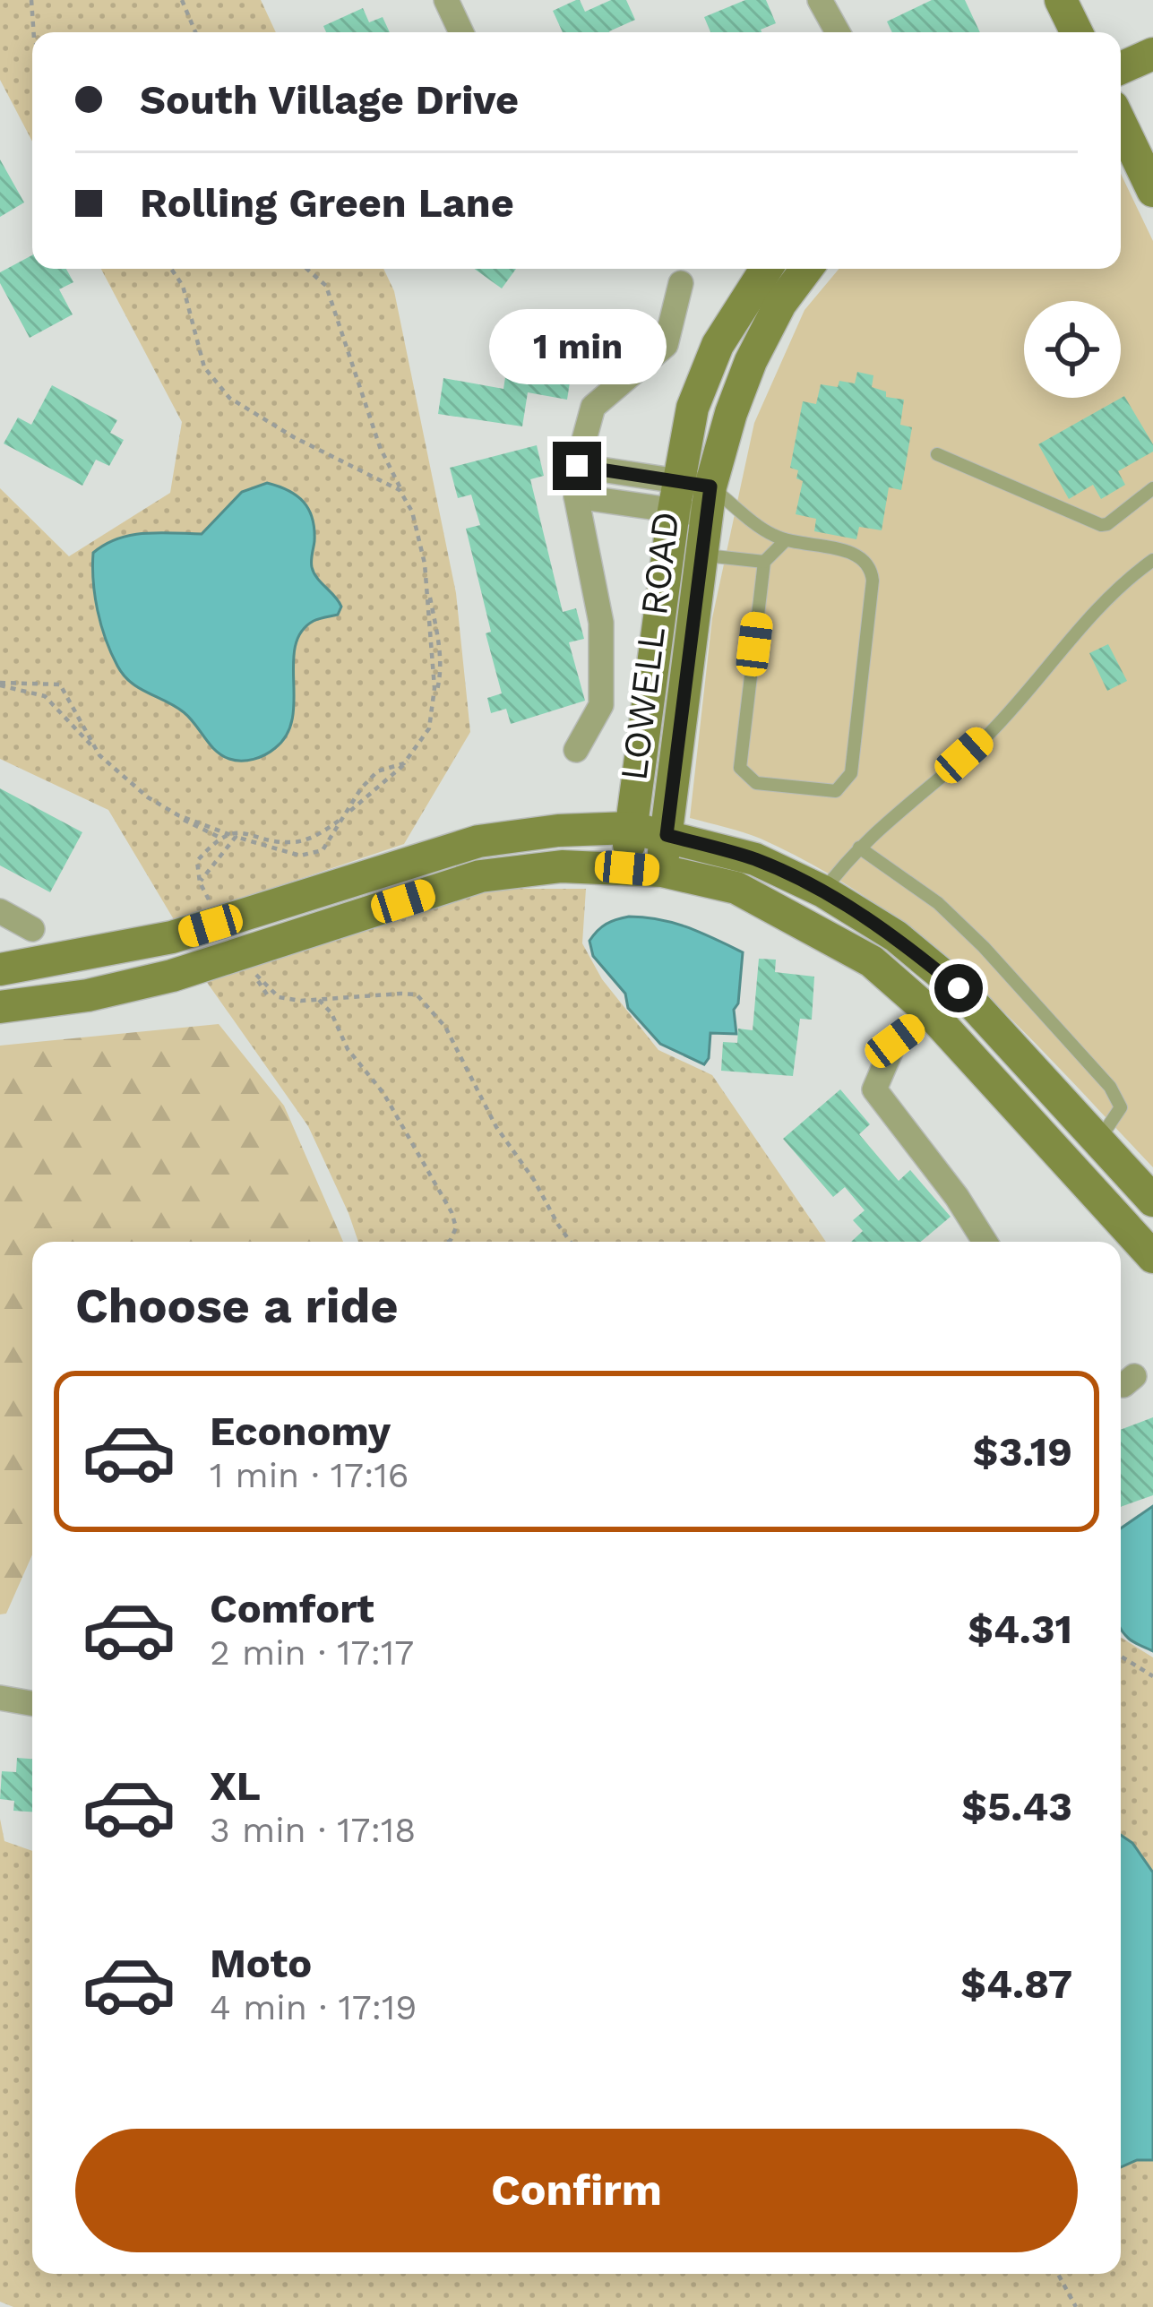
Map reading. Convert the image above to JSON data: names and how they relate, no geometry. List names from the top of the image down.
{
  "streets": {
    "street": ["LOWELL ROAD"]
  },
  "page": {
    "banner": ["South Village Drive", "Rolling Green Lane"],
    "bubble": "1 min",
    "heading": "Choose a ride",
    "list": [
      {
        "name": "Economy",
        "note": "1 min · 17:16",
        "value": "$3.19"
      },
      {
        "name": "Comfort",
        "note": "2 min · 17:17",
        "value": "$4.31"
      },
      {
        "name": "XL",
        "note": "3 min · 17:18",
        "value": "$5.43"
      },
      {
        "name": "Moto",
        "note": "4 min · 17:19",
        "value": "$4.87"
      }
    ],
    "buttons": "Confirm"
  }
}
